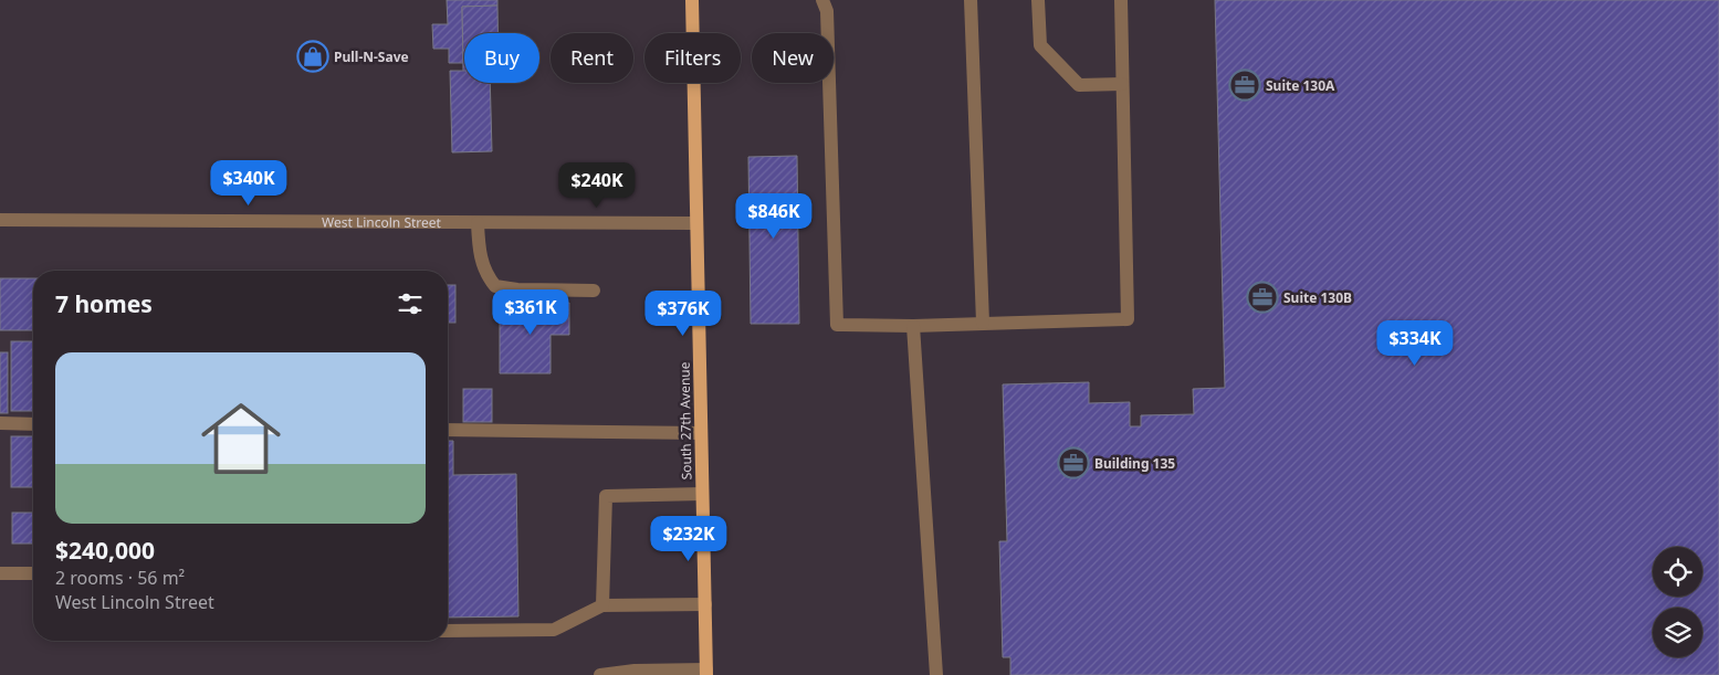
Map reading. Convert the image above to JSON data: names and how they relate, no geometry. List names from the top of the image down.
{
  "streets": {
    "main road": ["South 27th Avenue"],
    "street": ["West Lincoln Street"]
  },
  "crossings": [
    ["West Lincoln Street", "South 27th Avenue"]
  ],
  "places": {
    "shop": ["Pull-N-Save"],
    "office": ["Suite 130A", "Suite 130B", "Building 135"]
  },
  "page": {
    "chip": [
      "Buy",
      "Rent",
      "Filters",
      "New"
    ],
    "price": [
      "$340K",
      "$240K",
      "$846K",
      "$361K",
      "$376K",
      "$334K",
      "$232K"
    ],
    "heading": "7 homes",
    "list": [
      {
        "name": "$240,000",
        "note": "2 rooms · 56 m² · West Lincoln Street"
      }
    ]
  }
}
